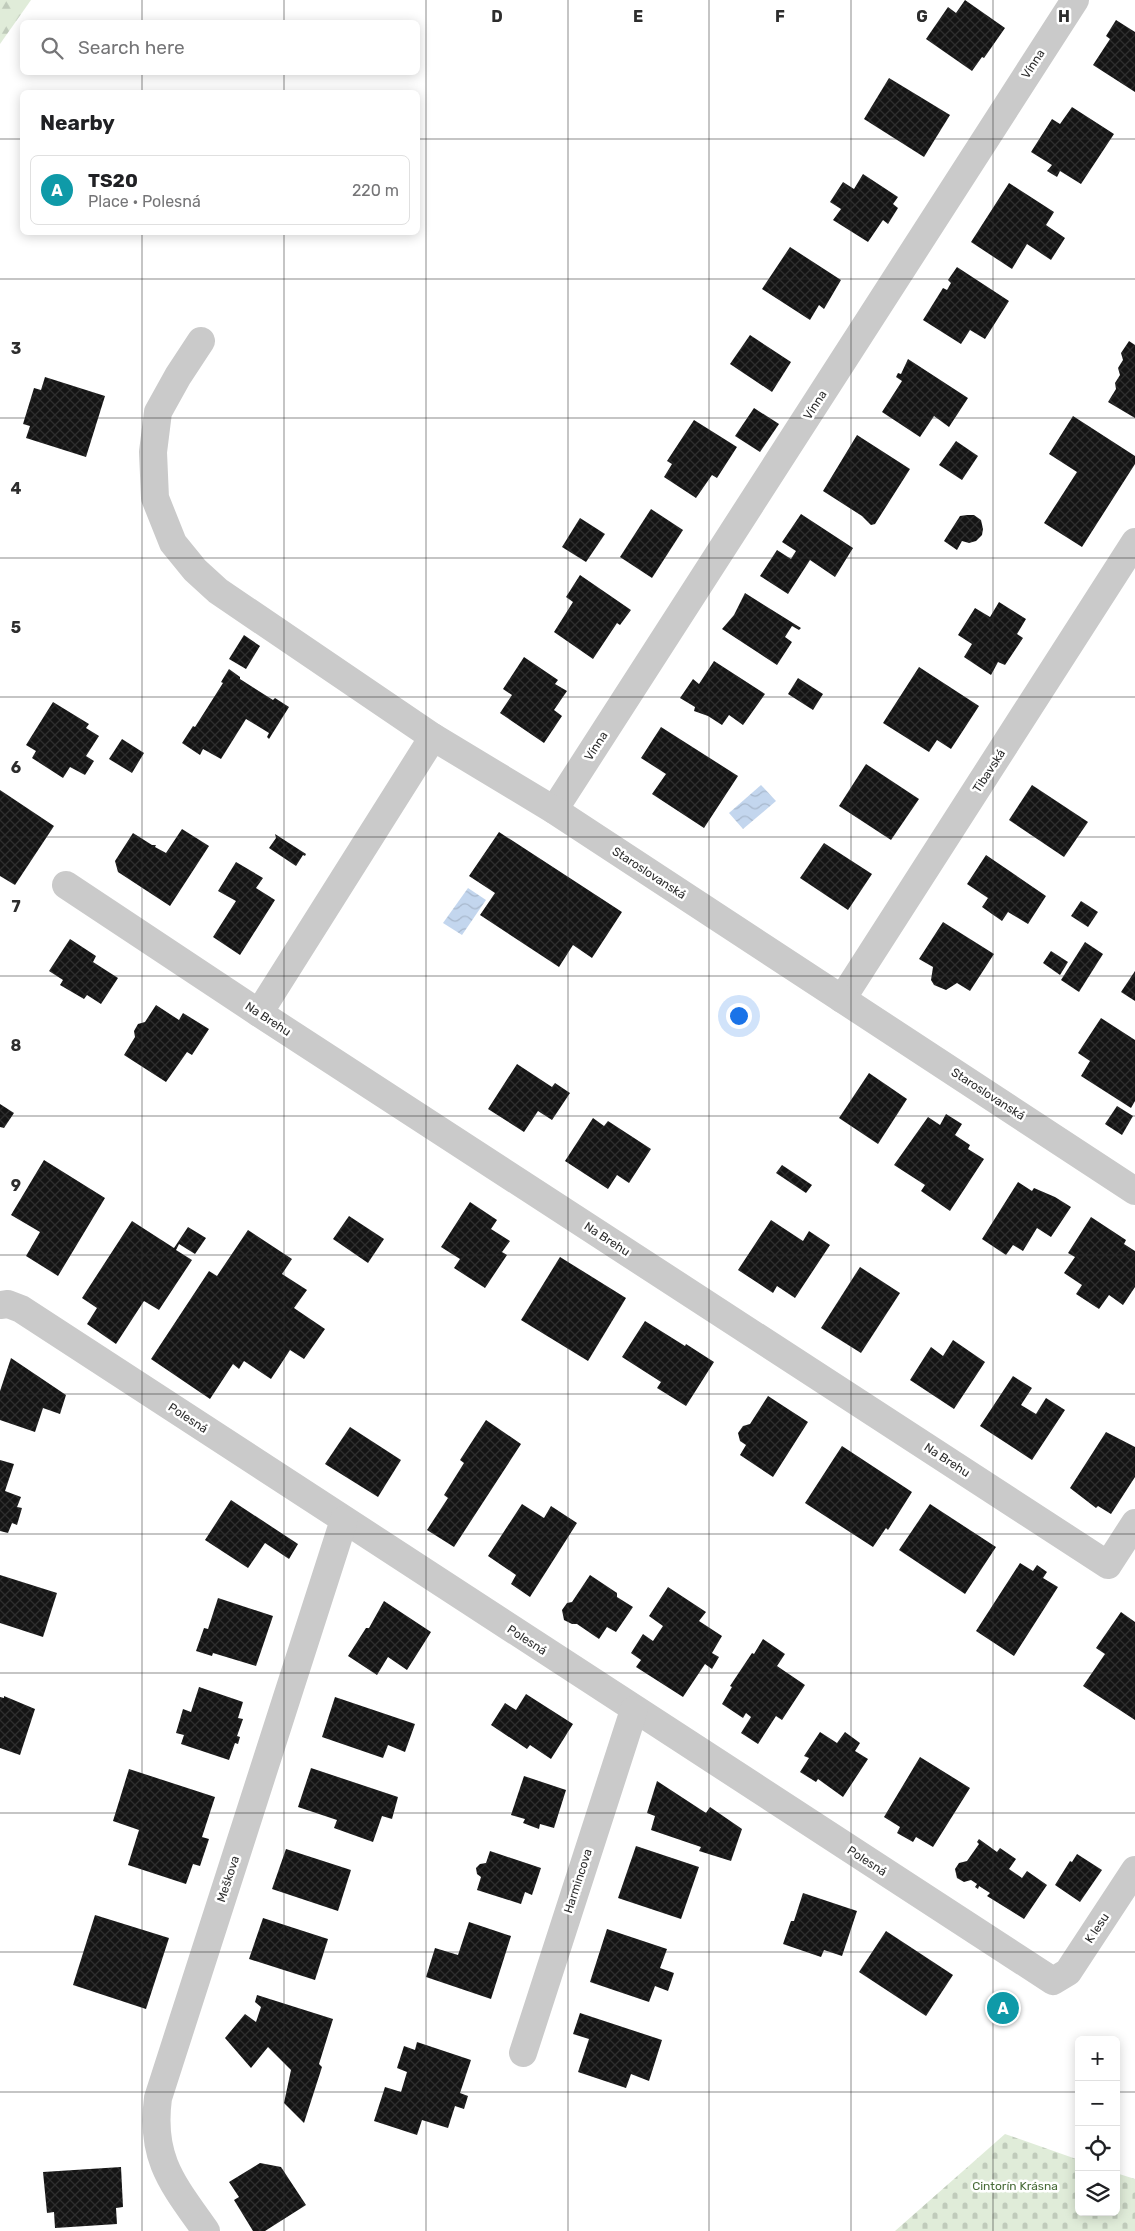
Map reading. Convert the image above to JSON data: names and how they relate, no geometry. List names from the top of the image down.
{
  "streets": {
    "street": [
      "Vínna",
      "Tibavská",
      "Staroslovanská",
      "Na Brehu",
      "Polesná",
      "Meškova",
      "Harmincova",
      "K lesu"
    ]
  },
  "crossings": [
    ["Vínna", "Staroslovanská"],
    ["Tibavská", "Staroslovanská"],
    ["Polesná", "Meškova"],
    ["Polesná", "Harmincova"],
    ["Polesná", "K lesu"]
  ],
  "parks": ["Cintorín Krásna"],
  "page": {
    "search": "Search here",
    "heading": "Nearby",
    "list": [
      {
        "mark": "A",
        "name": "TS20",
        "note": "Place · Polesná",
        "value": "220 m"
      }
    ],
    "pins": "A",
    "map_buttons": ["+", "−"]
  },
  "grid": {
    "columns": [
      "D",
      "E",
      "F",
      "G",
      "H"
    ],
    "rows": [
      "3",
      "4",
      "5",
      "6",
      "7",
      "8",
      "9"
    ]
  }
}
